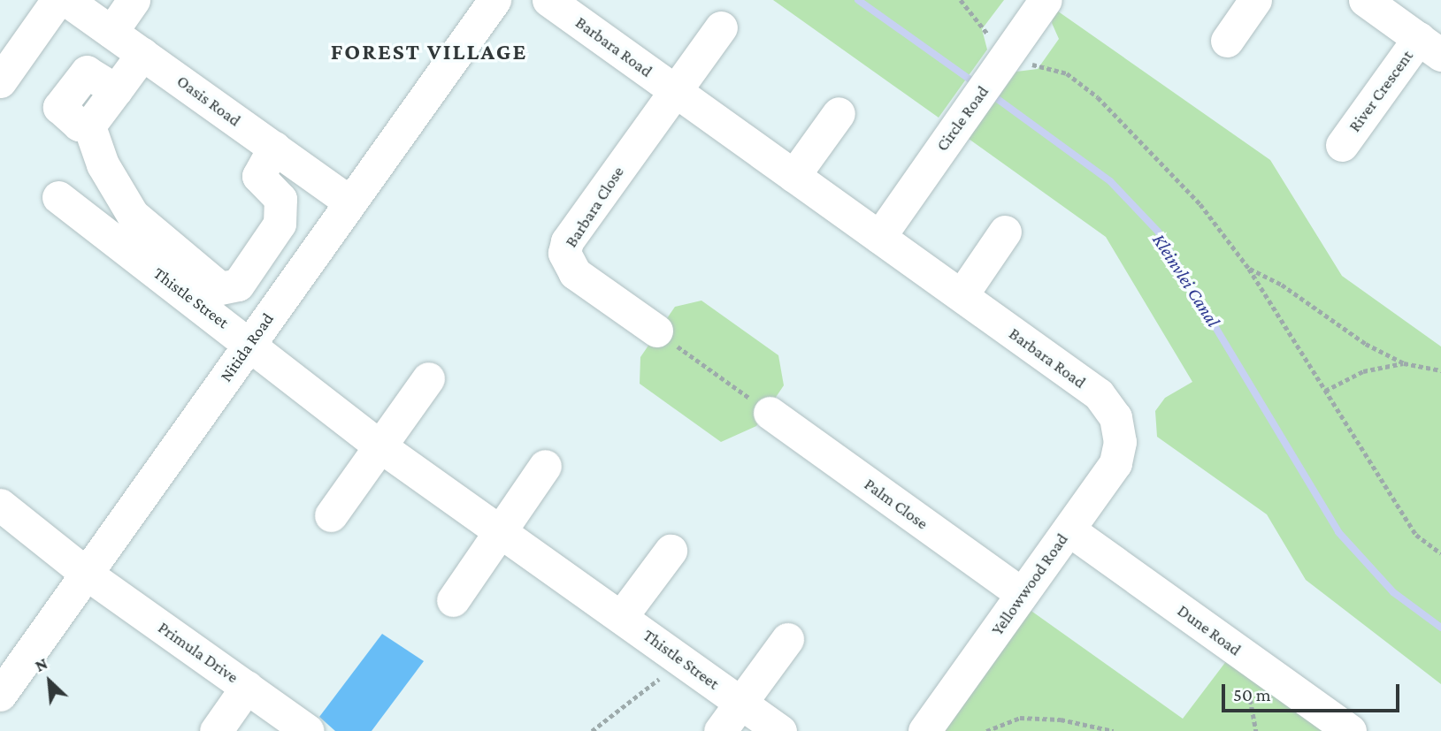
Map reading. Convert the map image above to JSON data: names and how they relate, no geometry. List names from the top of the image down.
{
  "streets": {
    "street": [
      "Barbara Road",
      "River Crescent",
      "Oasis Road",
      "Circle Road",
      "Barbara Close",
      "Thistle Street",
      "Nitida Road",
      "Palm Close",
      "Yellowwood Road",
      "Dune Road",
      "Primula Drive"
    ]
  },
  "crossings": [
    ["Barbara Road", "Circle Road"],
    ["Barbara Road", "Barbara Close"],
    ["Barbara Road", "Yellowwood Road"],
    ["Oasis Road", "Nitida Road"],
    ["Thistle Street", "Nitida Road"],
    ["Nitida Road", "Primula Drive"],
    ["Palm Close", "Yellowwood Road"],
    ["Yellowwood Road", "Dune Road"]
  ],
  "districts": ["FOREST VILLAGE"],
  "water": ["Kleinvlei Canal"],
  "scale_bar": "50 m",
  "north": "top left"
}
